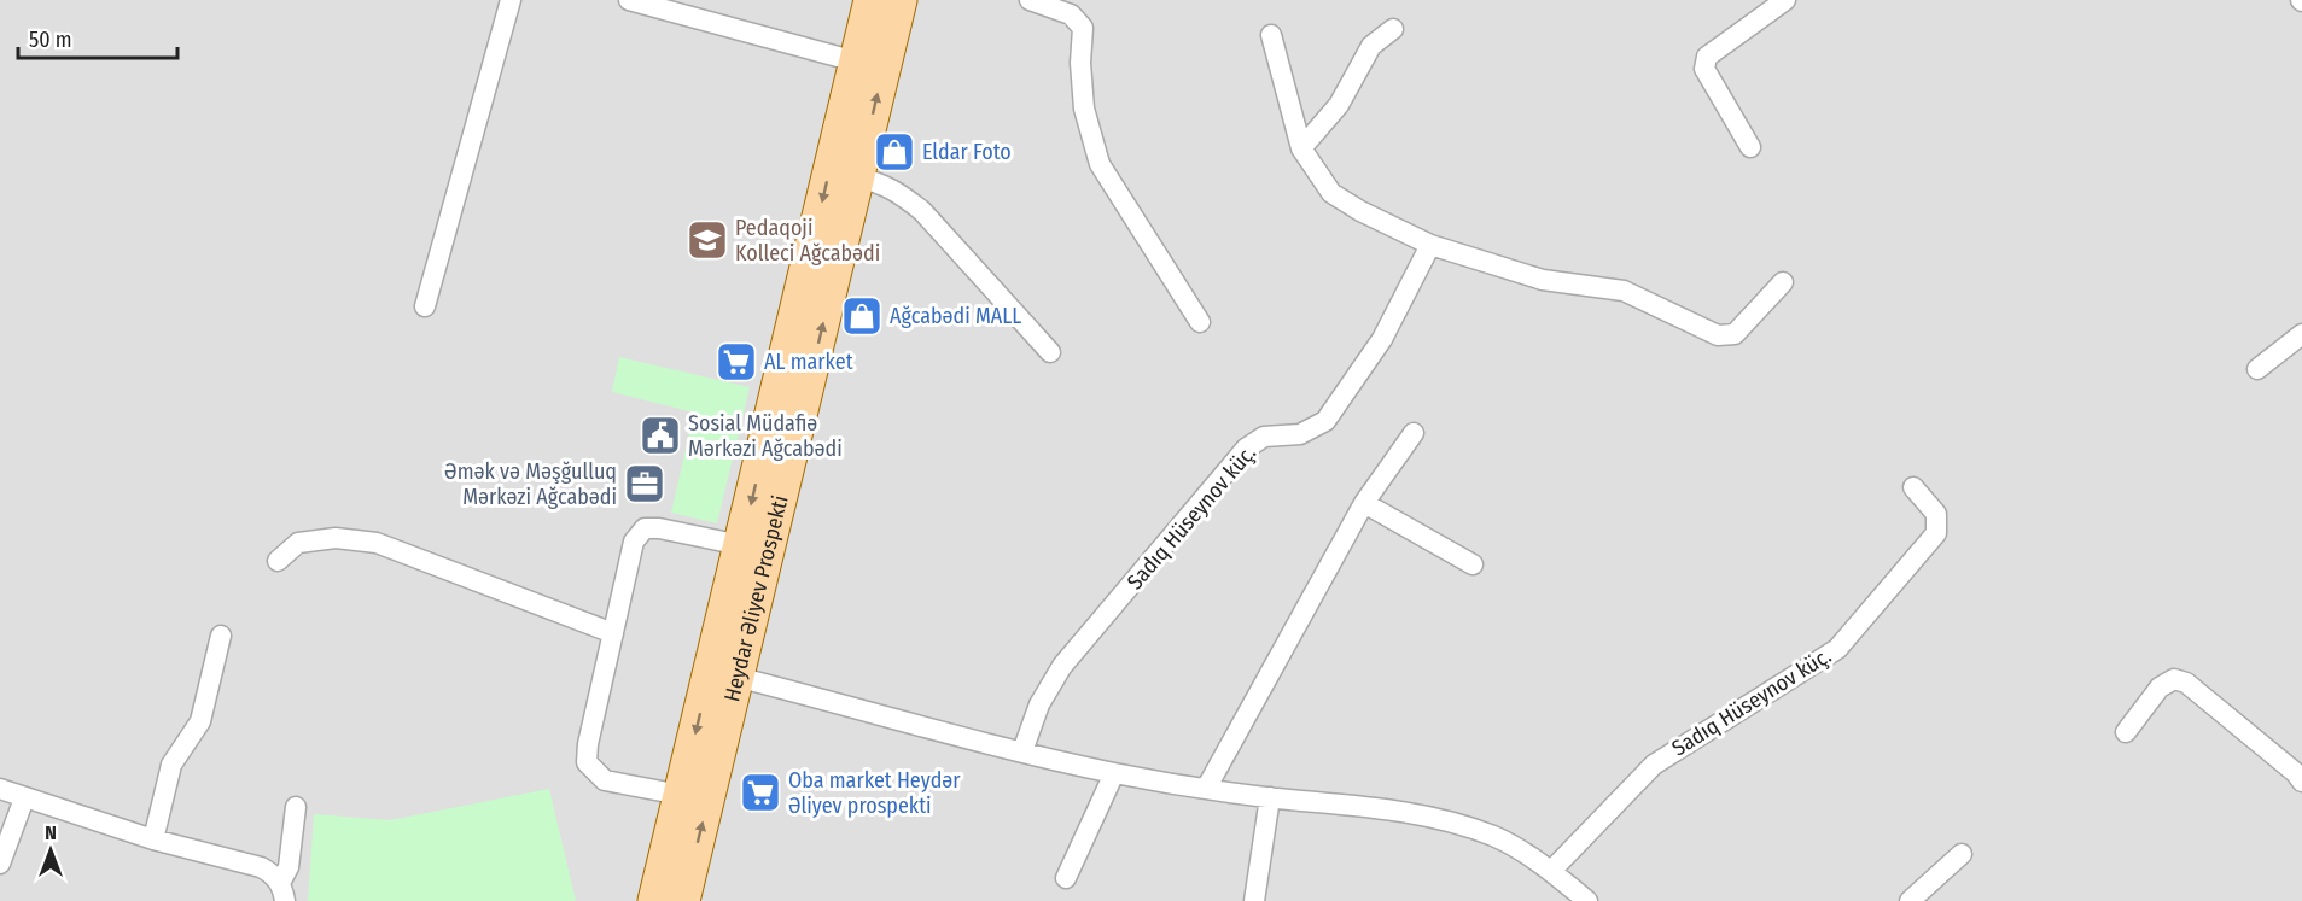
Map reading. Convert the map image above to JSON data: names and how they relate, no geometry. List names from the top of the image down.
{
  "streets": {
    "main road": ["Heydar Əliyev Prospekti"],
    "street": ["Sadıq Hüseynov küç."]
  },
  "places": {
    "shop": ["Eldar Foto", "Ağcabədi MALL"],
    "school or university": ["Pedaqoji Kolleci Ağcabədi"],
    "supermarket": ["AL market", "Oba market Heydər Əliyev prospekti"],
    "public building": ["Sosial Müdafiə Mərkəzi Ağcabədi"],
    "office": ["Əmək və Məşğulluq Mərkəzi Ağcabədi"]
  },
  "scale_bar": "50 m",
  "north": "top"
}
